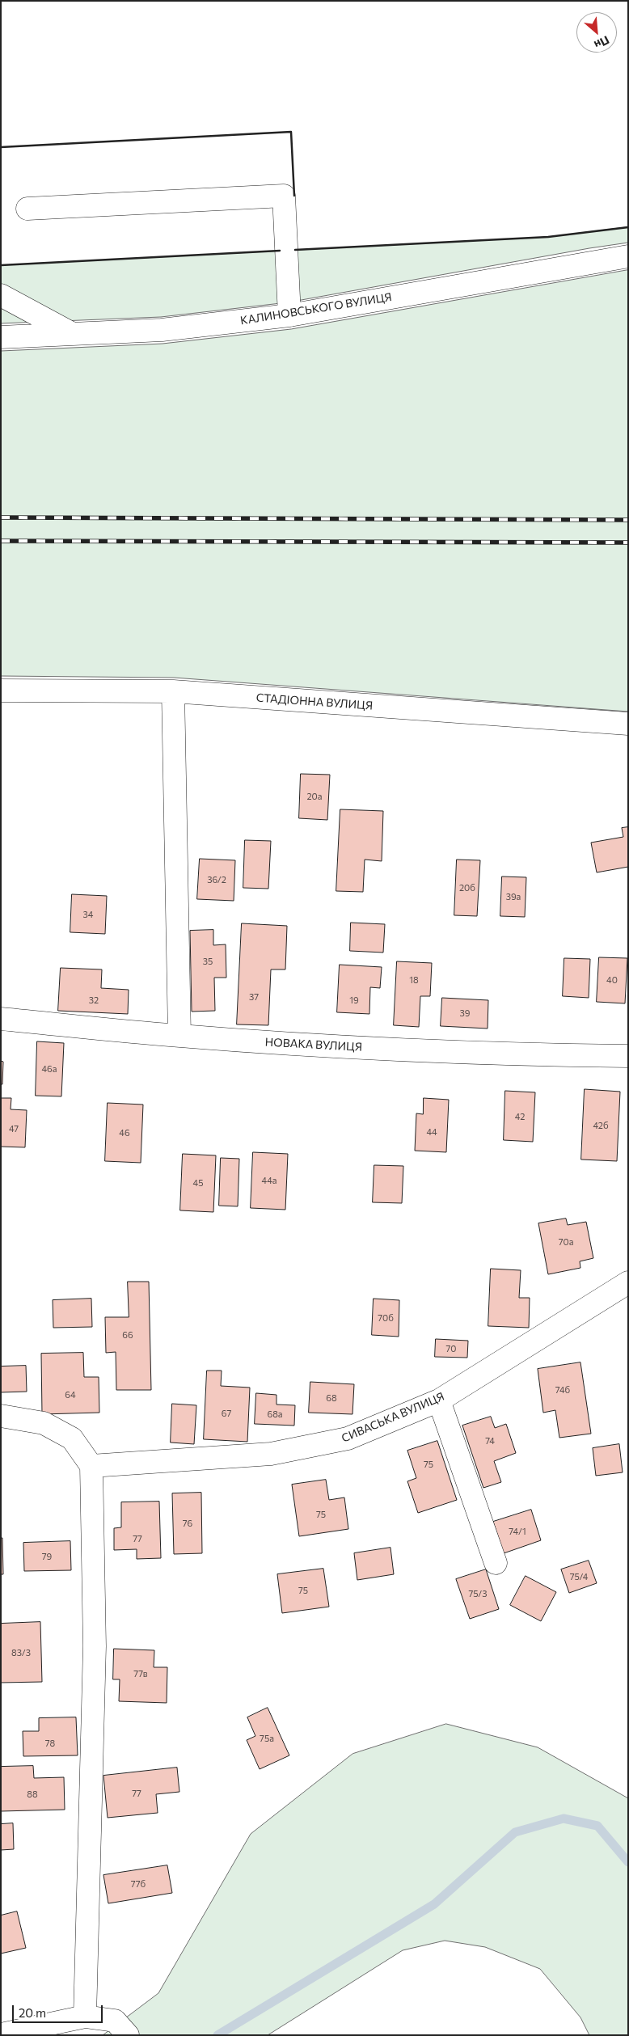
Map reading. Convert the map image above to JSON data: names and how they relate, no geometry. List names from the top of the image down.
{
  "streets": {
    "street": [
      "КАЛИНОВСЬКОГО ВУЛИЦЯ",
      "СТАДІОННА ВУЛИЦЯ",
      "НОВАКА ВУЛИЦЯ",
      "СИВАСЬКА ВУЛИЦЯ"
    ]
  },
  "house_numbers": [
    "20а",
    "36/2",
    "20б",
    "39а",
    "34",
    "35",
    "18",
    "40",
    "37",
    "32",
    "19",
    "39",
    "46а",
    "42",
    "42б",
    "47",
    "44",
    "46",
    "44а",
    "45",
    "70а",
    "70б",
    "66",
    "70",
    "74б",
    "64",
    "68",
    "67",
    "68а",
    "74",
    "75",
    "75",
    "76",
    "74/1",
    "77",
    "79",
    "75/4",
    "75",
    "75/3",
    "83/3",
    "77в",
    "75а",
    "78",
    "77",
    "88",
    "77б"
  ],
  "scale_bar": "20 m",
  "north": "bottom right"
}
